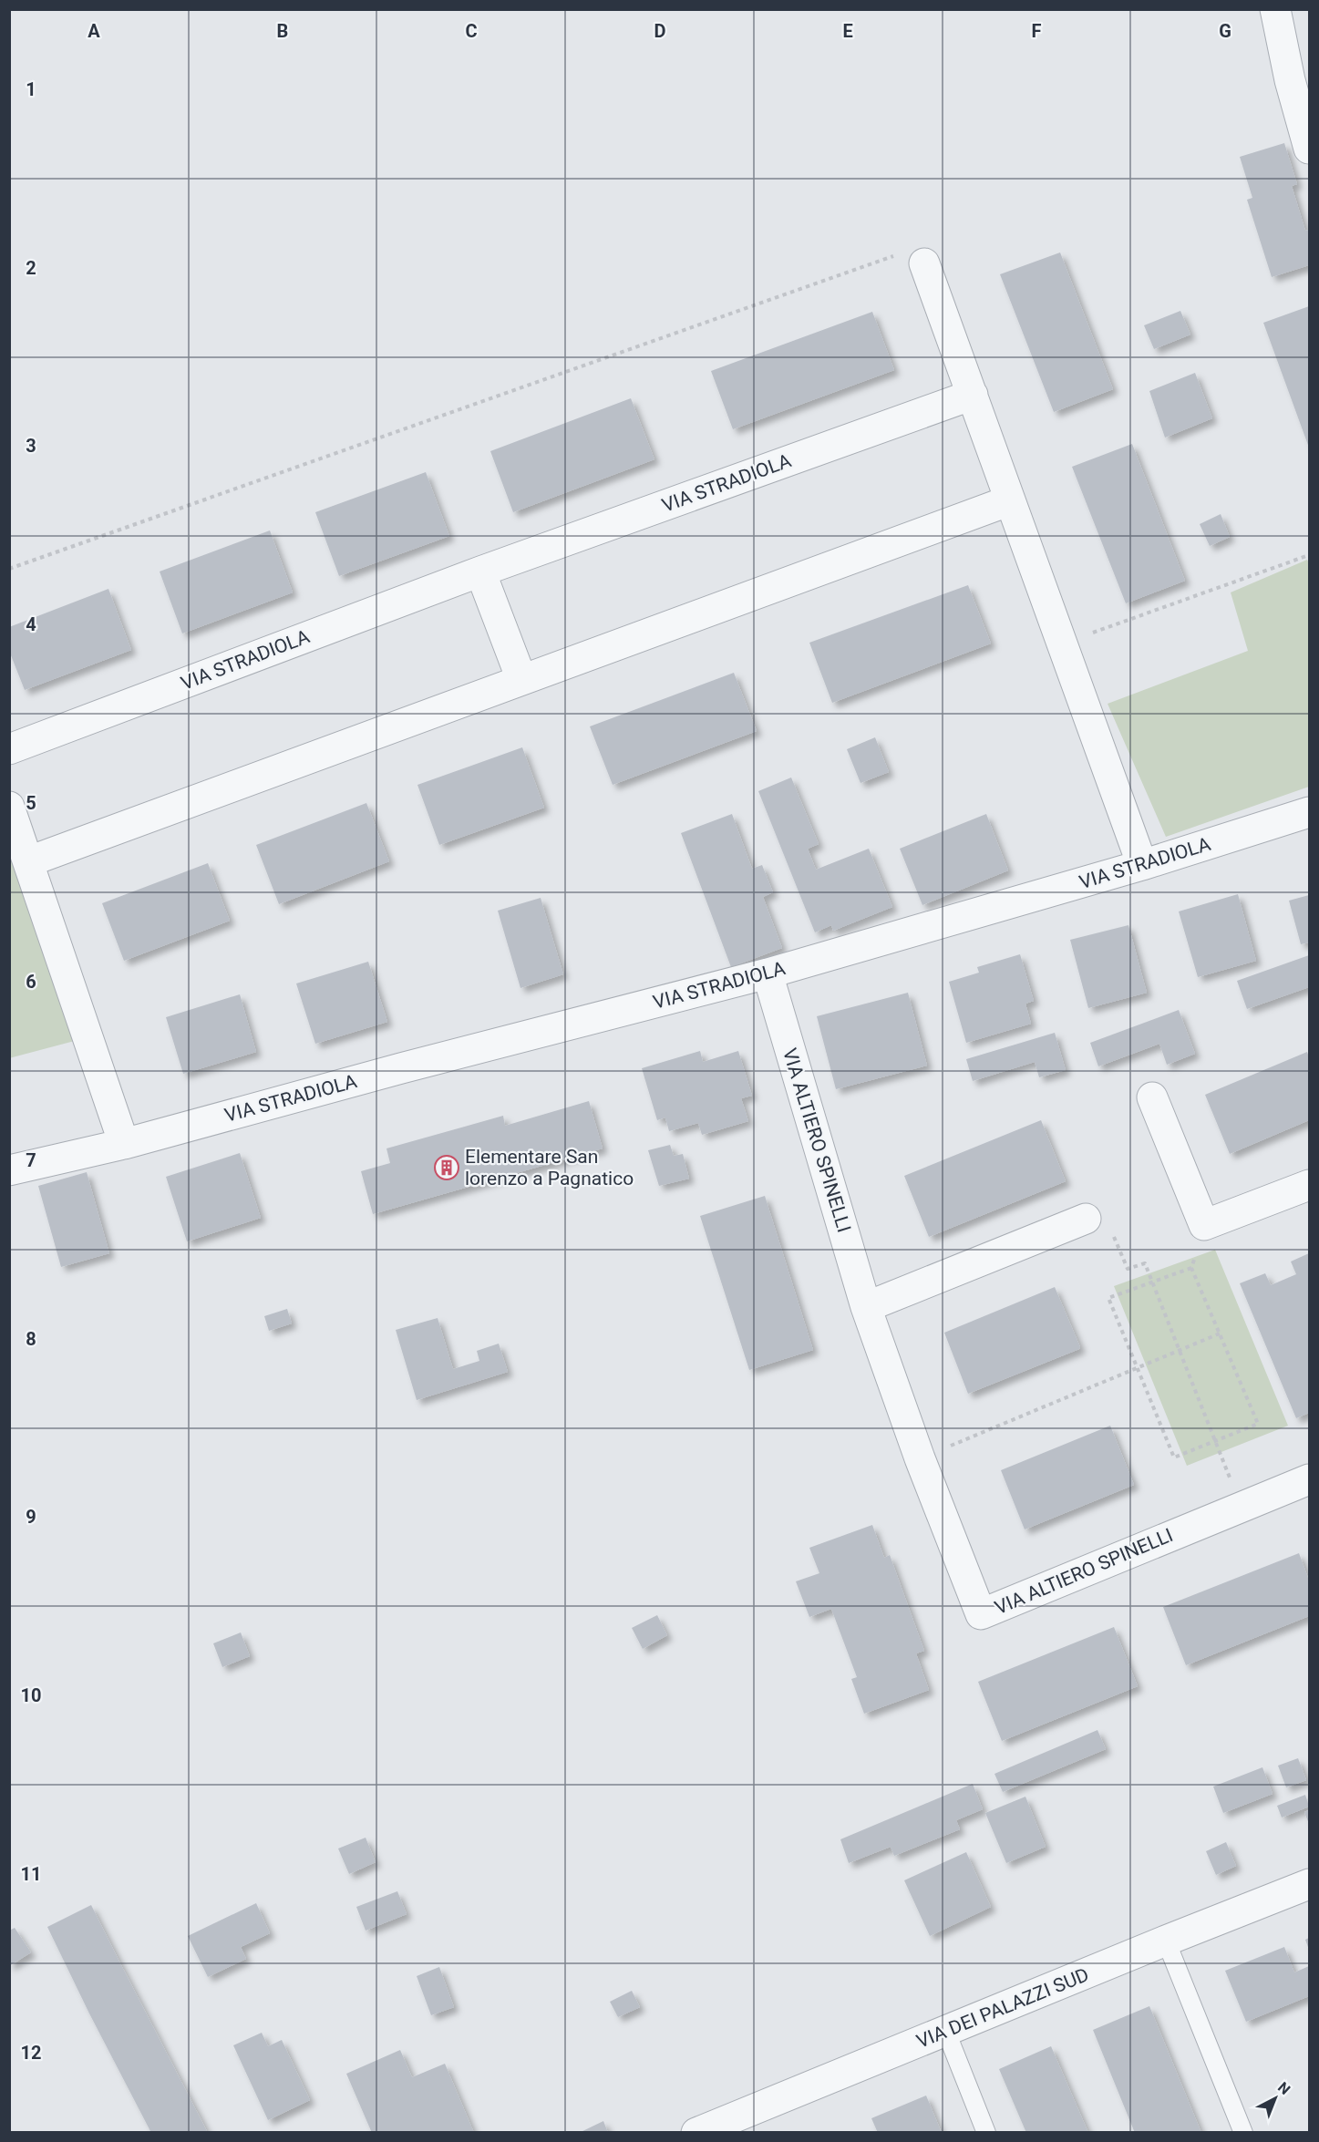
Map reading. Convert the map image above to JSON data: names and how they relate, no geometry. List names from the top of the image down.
{
  "streets": {
    "street": ["VIA STRADIOLA", "VIA ALTIERO SPINELLI", "VIA DEI PALAZZI SUD"]
  },
  "crossings": [
    ["VIA STRADIOLA", "VIA ALTIERO SPINELLI"]
  ],
  "places": {
    "building": ["Elementare San lorenzo a Pagnatico"]
  },
  "north": "top right",
  "grid": {
    "columns": [
      "A",
      "B",
      "C",
      "D",
      "E",
      "F",
      "G"
    ],
    "rows": [
      "1",
      "2",
      "3",
      "4",
      "5",
      "6",
      "7",
      "8",
      "9",
      "10",
      "11",
      "12"
    ]
  }
}
